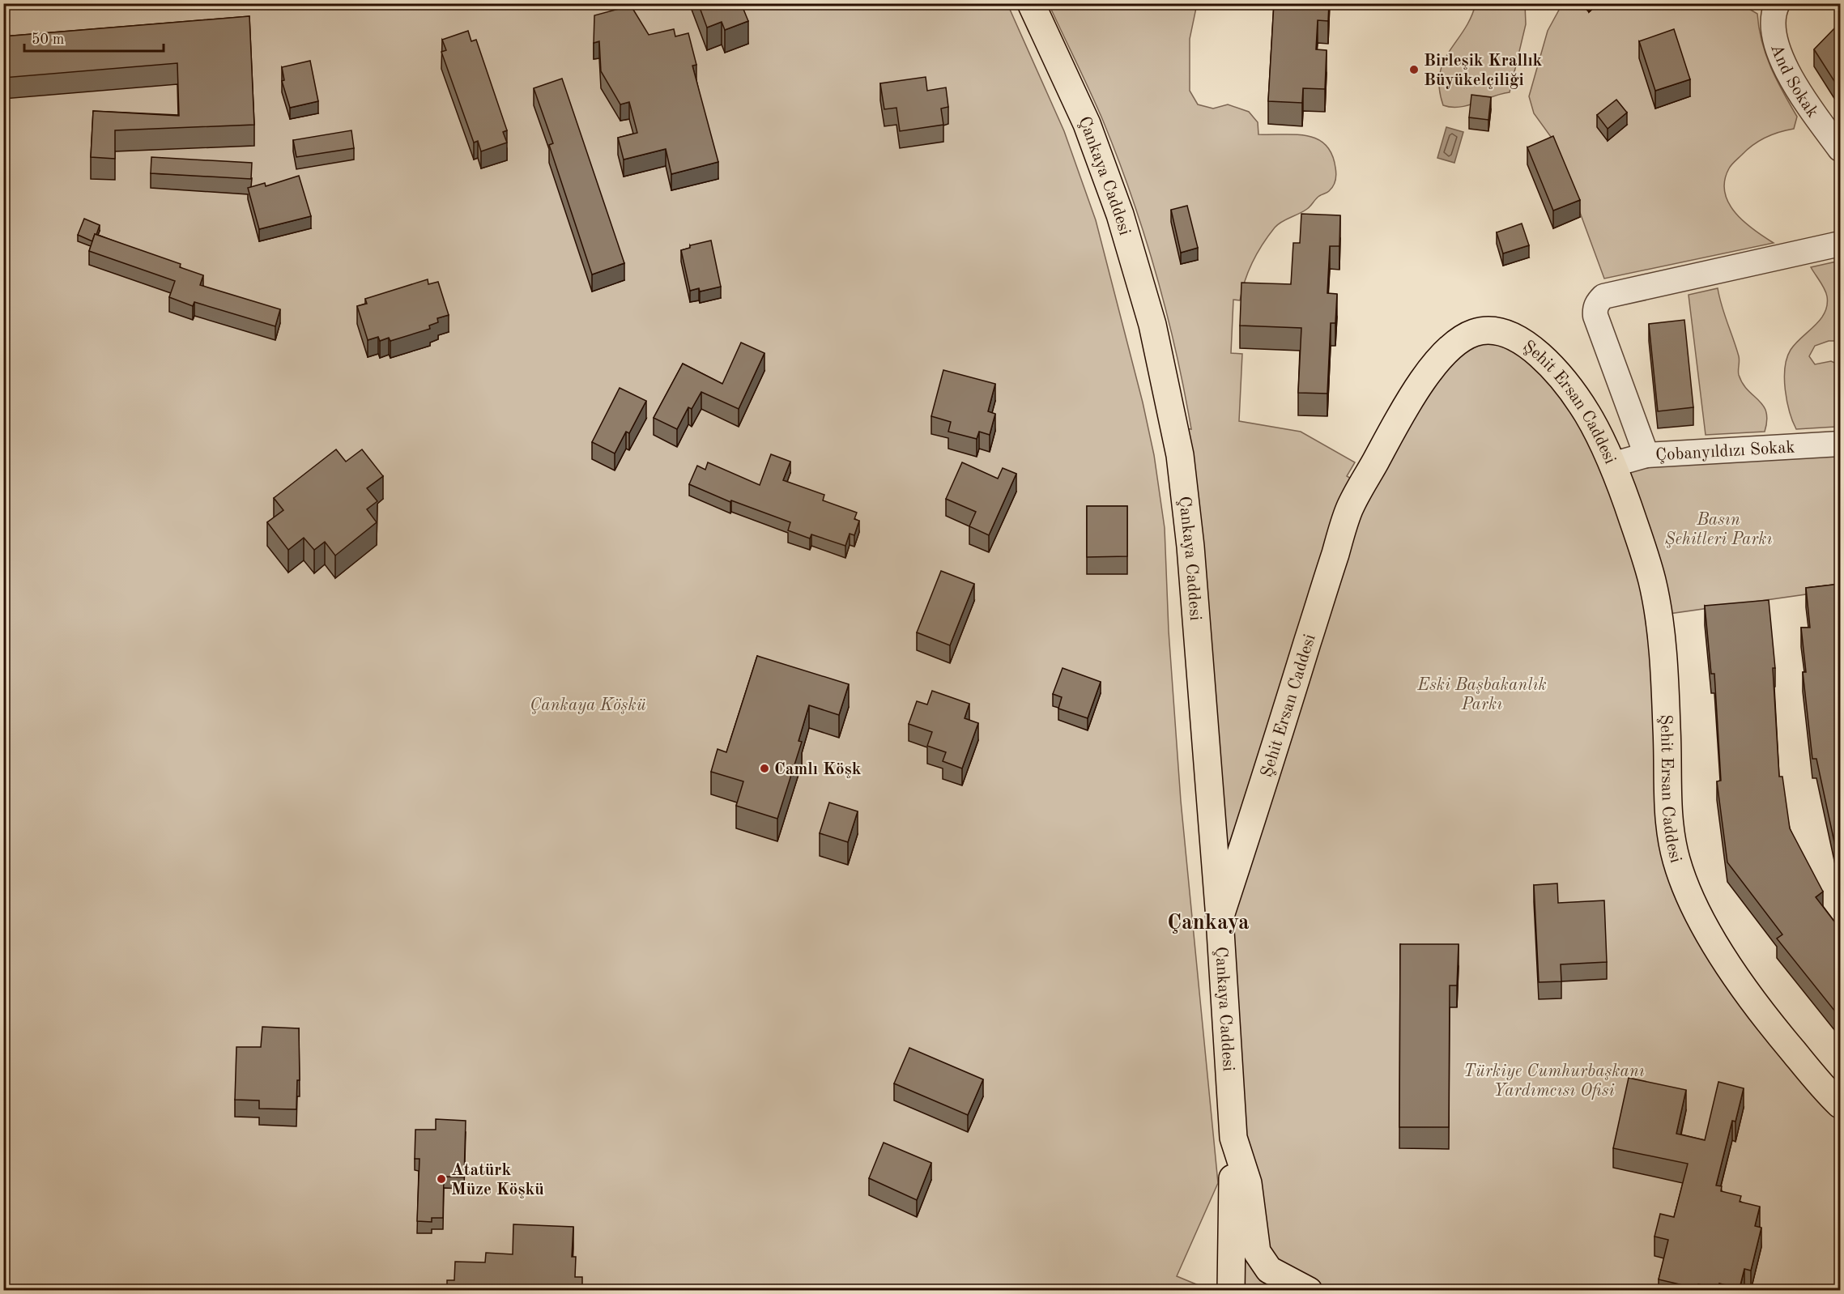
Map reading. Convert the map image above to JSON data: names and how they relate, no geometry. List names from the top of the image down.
{
  "streets": {
    "main road": ["Çankaya Caddesi", "Şehit Ersan Caddesi"],
    "street": ["And Sokak", "Çobanyıldızı Sokak"]
  },
  "crossings": [
    ["Çankaya Caddesi", "Şehit Ersan Caddesi"],
    ["Şehit Ersan Caddesi", "Çobanyıldızı Sokak"]
  ],
  "districts": ["Çankaya"],
  "parks": [
    "Basın Şehitleri Parkı",
    "Eski Başbakanlık Parkı",
    "Çankaya Köşkü",
    "Türkiye Cumhurbaşkanı Yardımcısı Ofisi"
  ],
  "places": ["Birleşik Krallık Büyükelçiliği", "Camlı Köşk", "Atatürk Müze Köşkü"],
  "scale_bar": "50 m"
}
